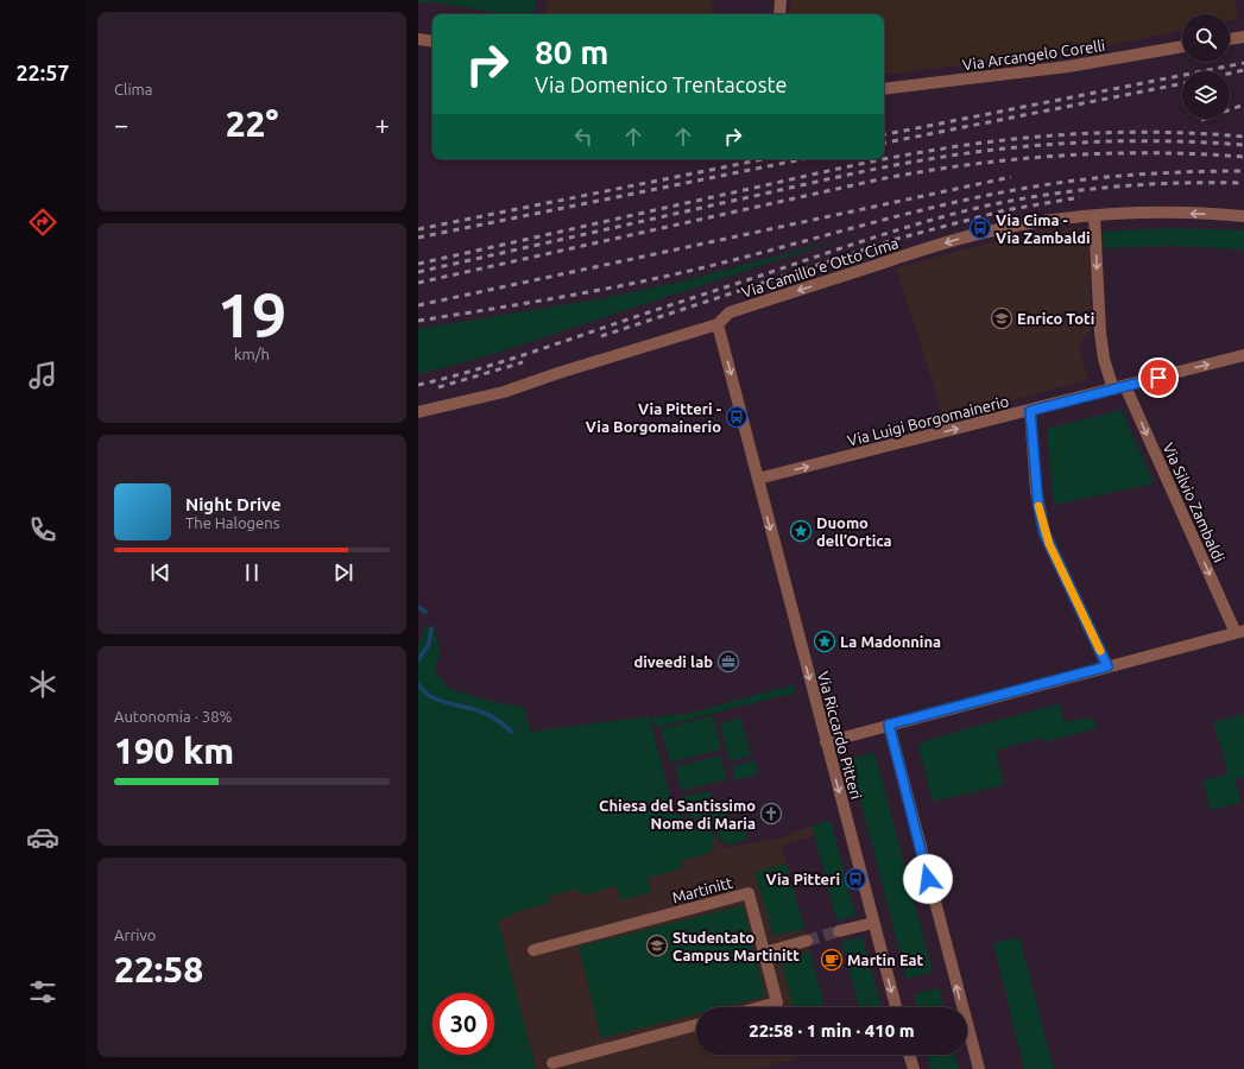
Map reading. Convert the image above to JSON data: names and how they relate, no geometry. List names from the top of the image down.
{
  "streets": {
    "street": [
      "Via Arcangelo Corelli",
      "Via Camillo e Otto Cima",
      "Via Luigi Borgomainerio",
      "Via Silvio Zambaldi",
      "Via Riccardo Pitteri",
      "Martinitt"
    ]
  },
  "crossings": [
    ["Via Camillo e Otto Cima", "Via Silvio Zambaldi"],
    ["Via Camillo e Otto Cima", "Via Riccardo Pitteri"],
    ["Via Luigi Borgomainerio", "Via Silvio Zambaldi"],
    ["Via Luigi Borgomainerio", "Via Riccardo Pitteri"]
  ],
  "one_way": ["Via Camillo e Otto Cima", "Via Luigi Borgomainerio", "Via Silvio Zambaldi"],
  "places": {
    "bus stop": ["Via Cima - Via Zambaldi", "Via Pitteri - Via Borgomainerio", "Via Pitteri"],
    "school or university": ["Enrico Toti", "Studentato Campus Martinitt"],
    "place": ["Duomo dell’Ortica", "La Madonnina"],
    "office": ["diveedi lab"],
    "church": ["Chiesa del Santissimo Nome di Maria"],
    "cafe": ["Martin Eat"]
  },
  "page": {
    "tabs": "22:57",
    "tile": [
      "Clima",
      ["19", "km/h"],
      ["Autonomia · 38%", "190 km"],
      ["Arrivo", "22:58"]
    ],
    "turn": ["80 m", "Via Domenico Trentacoste"],
    "heat": ["−", "22°", "+"],
    "song": ["Night Drive", "The Halogens"],
    "limit": "30",
    "trip": "22:58 · 1 min · 410 m"
  }
}
